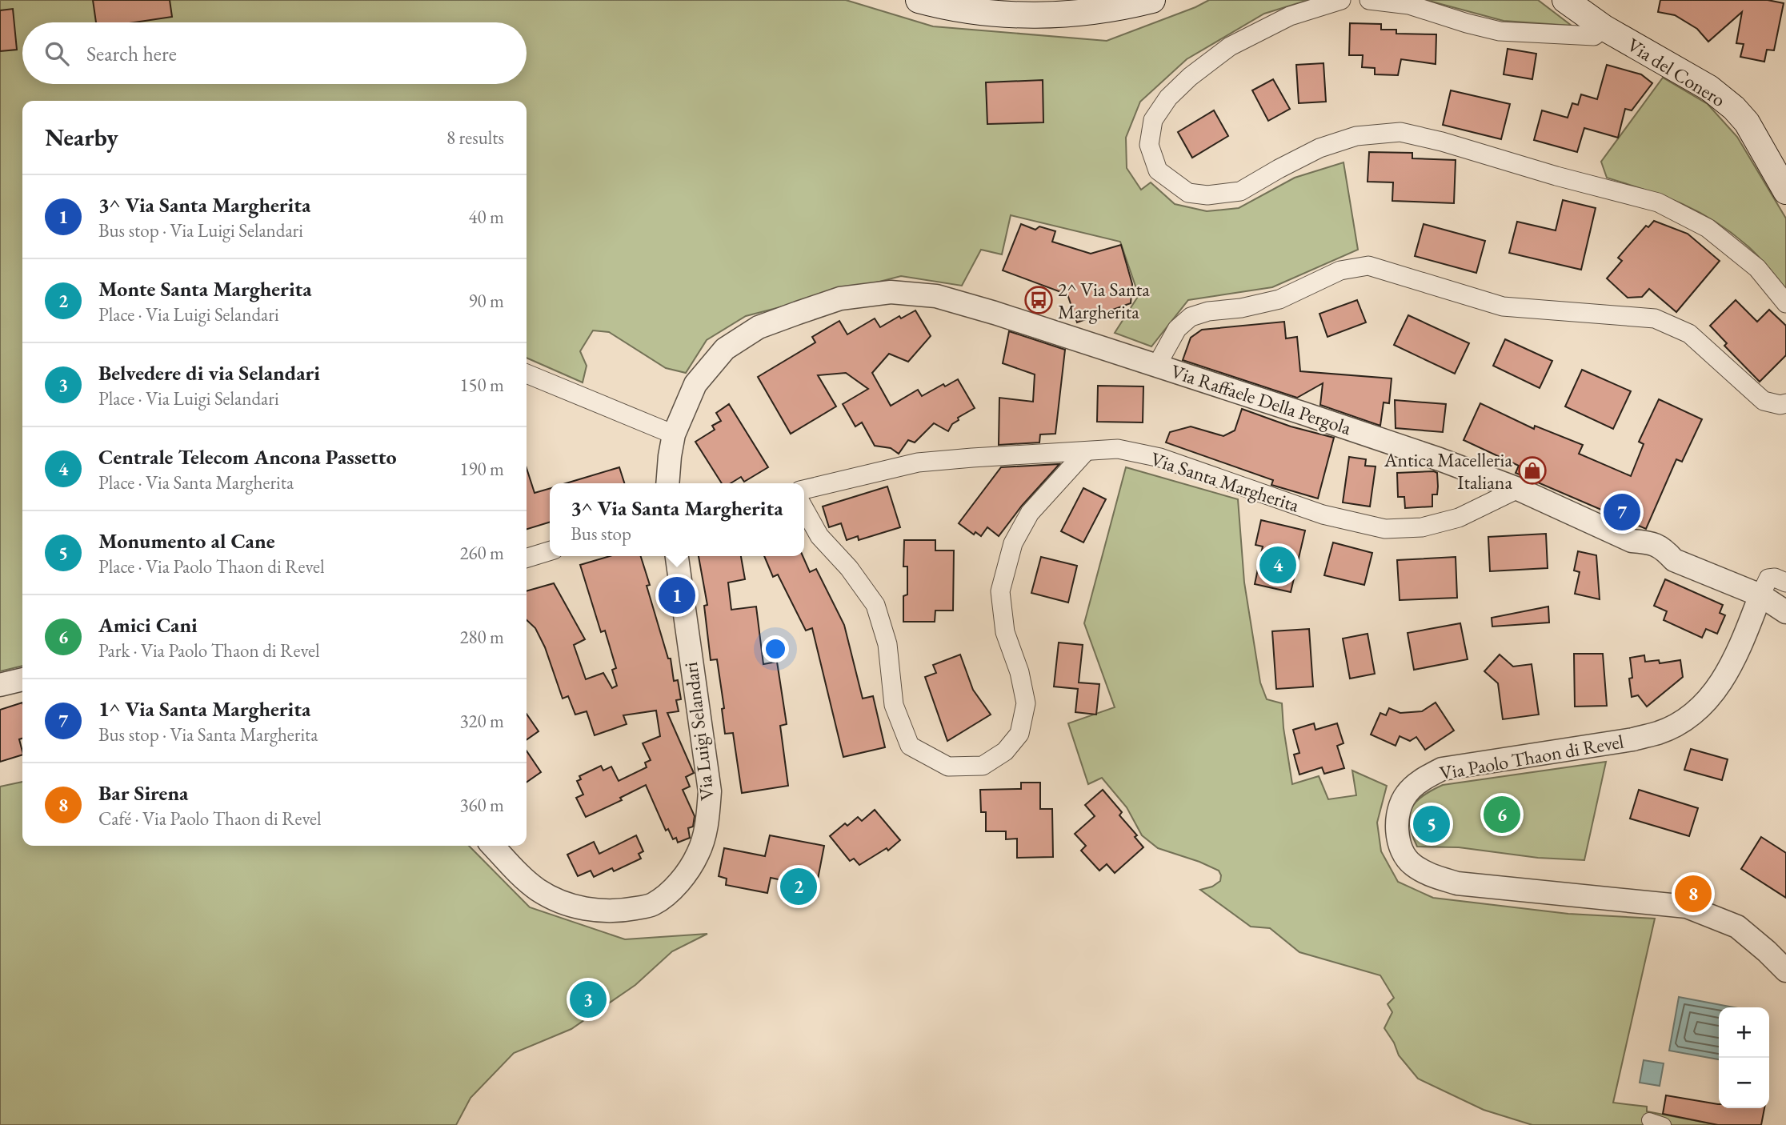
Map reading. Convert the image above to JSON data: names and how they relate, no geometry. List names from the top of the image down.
{
  "streets": {
    "main road": ["Via del Conero"],
    "street": [
      "Via Raffaele Della Pergola",
      "Via Santa Margherita",
      "Via Luigi Selandari",
      "Via Paolo Thaon di Revel"
    ]
  },
  "crossings": [
    ["Via Raffaele Della Pergola", "Via Santa Margherita"]
  ],
  "places": {
    "bus stop": ["2^ Via Santa Margherita"],
    "shop": ["Antica Macelleria Italiana"]
  },
  "page": {
    "search": "Search here",
    "heading": ["Nearby", "8 results"],
    "list": [
      {
        "mark": "1",
        "name": "3^ Via Santa Margherita",
        "note": "Bus stop · Via Luigi Selandari",
        "value": "40 m"
      },
      {
        "mark": "2",
        "name": "Monte Santa Margherita",
        "note": "Place · Via Luigi Selandari",
        "value": "90 m"
      },
      {
        "mark": "3",
        "name": "Belvedere di via Selandari",
        "note": "Place · Via Luigi Selandari",
        "value": "150 m"
      },
      {
        "mark": "4",
        "name": "Centrale Telecom Ancona Passetto",
        "note": "Place · Via Santa Margherita",
        "value": "190 m"
      },
      {
        "mark": "5",
        "name": "Monumento al Cane",
        "note": "Place · Via Paolo Thaon di Revel",
        "value": "260 m"
      },
      {
        "mark": "6",
        "name": "Amici Cani",
        "note": "Park · Via Paolo Thaon di Revel",
        "value": "280 m"
      },
      {
        "mark": "7",
        "name": "1^ Via Santa Margherita",
        "note": "Bus stop · Via Santa Margherita",
        "value": "320 m"
      },
      {
        "mark": "8",
        "name": "Bar Sirena",
        "note": "Café · Via Paolo Thaon di Revel",
        "value": "360 m"
      }
    ],
    "popup": ["3^ Via Santa Margherita", "Bus stop"],
    "pins": [
      "7",
      "4",
      "1",
      "6",
      "5",
      "2",
      "8",
      "3"
    ],
    "map_buttons": ["+", "−"]
  }
}
